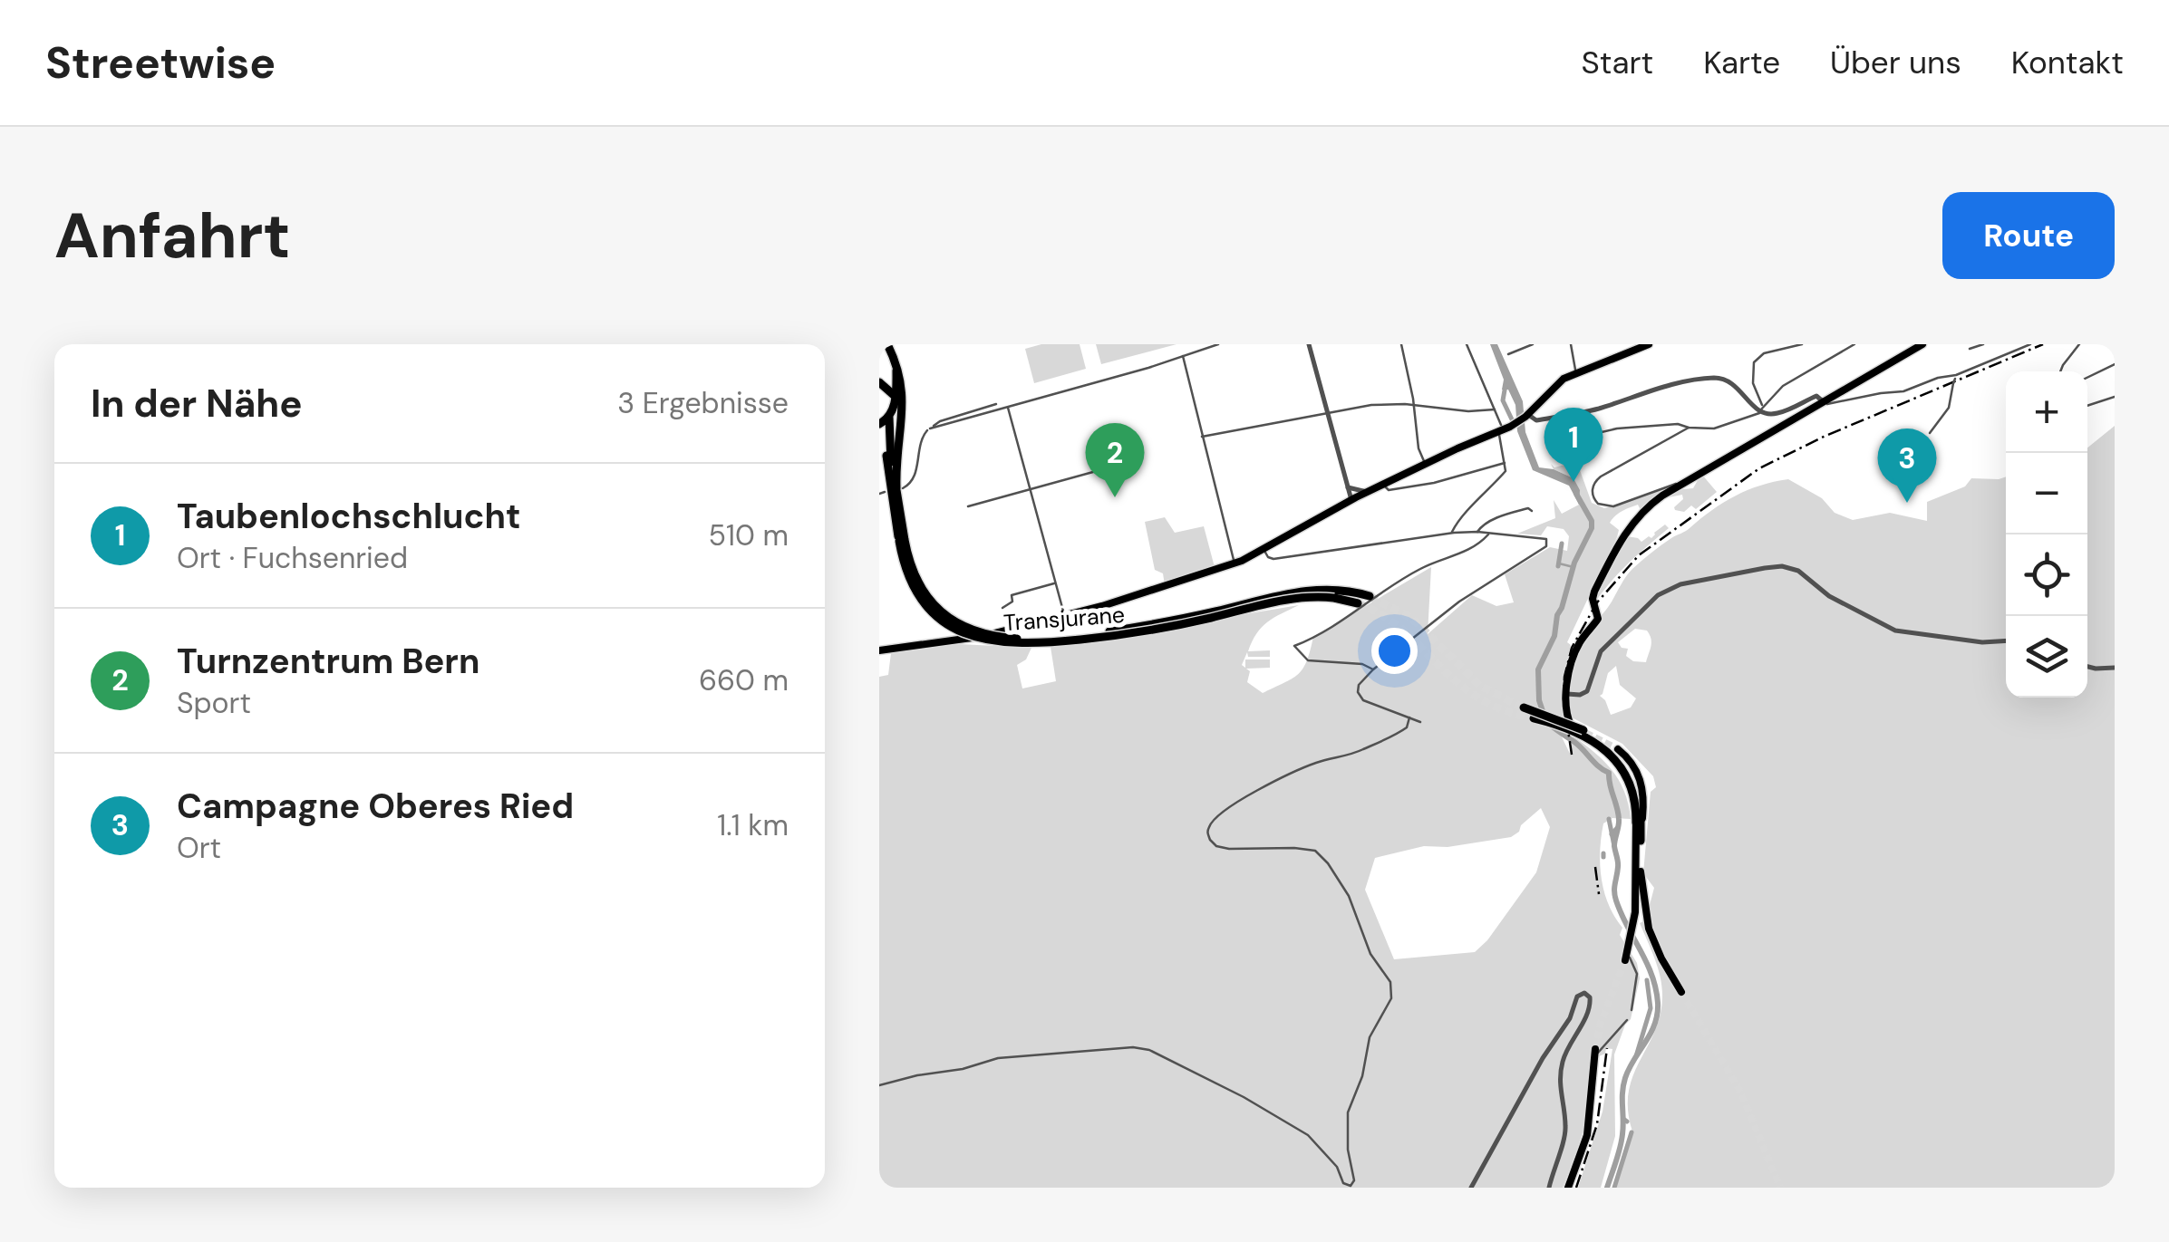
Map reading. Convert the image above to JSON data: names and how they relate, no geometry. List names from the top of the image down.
{
  "streets": {
    "highway": ["Transjurane"]
  },
  "page": {
    "header": "Streetwise",
    "nav": [
      "Start",
      "Karte",
      "Über uns",
      "Kontakt"
    ],
    "buttons": "Route",
    "title": "Anfahrt",
    "heading": ["In der Nähe", "3 Ergebnisse"],
    "map_buttons": ["+", "−"],
    "pins": ["1", "2", "3"],
    "list": [
      {
        "mark": "1",
        "name": "Taubenlochschlucht",
        "note": "Ort · Fuchsenried",
        "value": "510 m"
      },
      {
        "mark": "2",
        "name": "Turnzentrum Bern",
        "note": "Sport",
        "value": "660 m"
      },
      {
        "mark": "3",
        "name": "Campagne Oberes Ried",
        "note": "Ort",
        "value": "1.1 km"
      }
    ]
  }
}
